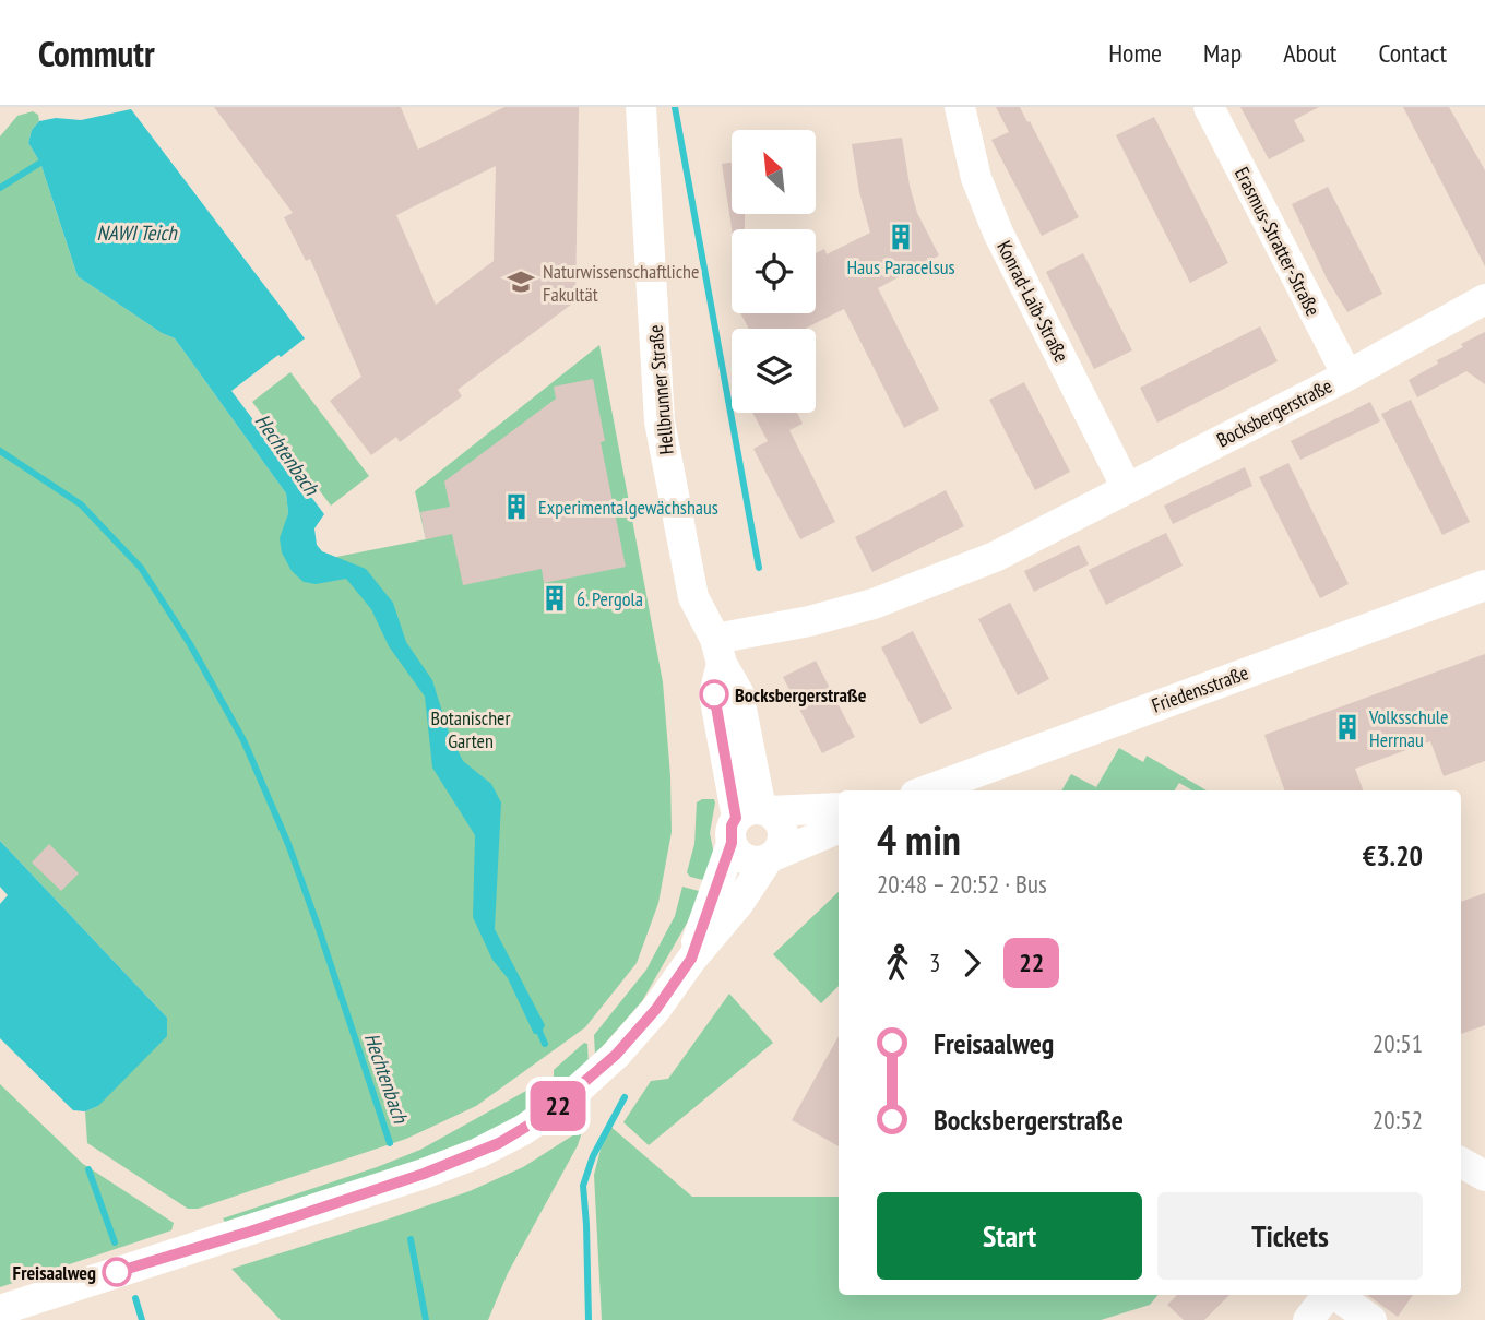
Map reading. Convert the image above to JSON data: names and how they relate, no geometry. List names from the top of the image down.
{
  "streets": {
    "street": [
      "Erasmus-Stratter-Straße",
      "Konrad-Laib-Straße",
      "Hellbrunner Straße",
      "Bocksbergerstraße",
      "Friedensstraße"
    ]
  },
  "crossings": [
    ["Erasmus-Stratter-Straße", "Bocksbergerstraße"],
    ["Konrad-Laib-Straße", "Bocksbergerstraße"],
    ["Hellbrunner Straße", "Bocksbergerstraße"]
  ],
  "water": ["NAWI Teich", "Hechtenbach"],
  "parks": ["Botanischer Garten"],
  "places": {
    "building": [
      "Haus Paracelsus",
      "Experimentalgewächshaus",
      "6. Pergola",
      "Volksschule Herrnau"
    ],
    "school or university": ["Naturwissenschaftliche Fakultät"],
    "other": ["Bocksbergerstraße", "Freisaalweg"]
  },
  "lines": ["bus line 22"],
  "north": "top left",
  "page": {
    "header": "Commutr",
    "nav": [
      "Home",
      "Map",
      "About",
      "Contact"
    ],
    "on_map": "22",
    "heading": ["4 min", "20:48 – 20:52 · Bus", "€3.20"],
    "legs": ["3", "22"],
    "list": [
      {
        "name": "Freisaalweg",
        "value": "20:51"
      },
      {
        "name": "Bocksbergerstraße",
        "value": "20:52"
      }
    ],
    "buttons": ["Start", "Tickets"]
  }
}
